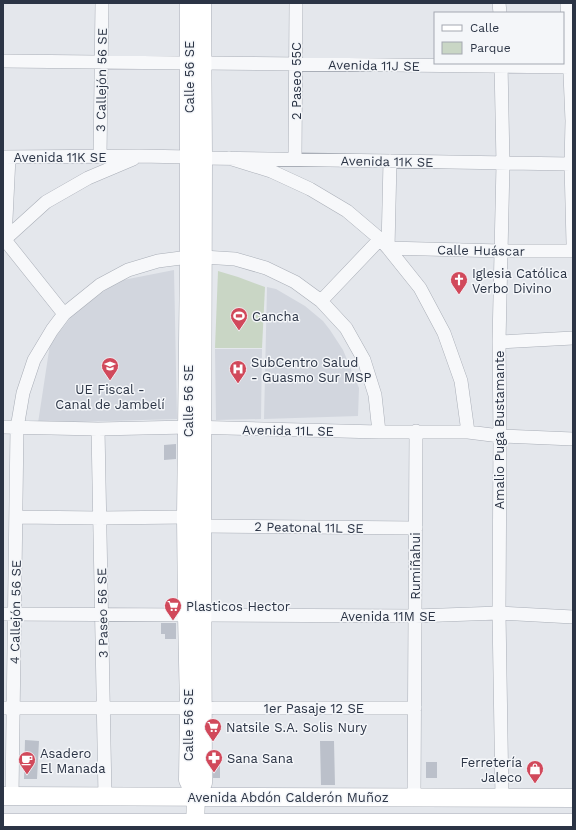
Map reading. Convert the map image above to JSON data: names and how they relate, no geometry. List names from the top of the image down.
{
  "streets": {
    "main road": ["Calle 56 SE", "Avenida Abdón Calderón Muñoz"],
    "street": [
      "Avenida 11J SE",
      "3 Callejón 56 SE",
      "2 Paseo 55C",
      "Avenida 11K SE",
      "Calle Huáscar",
      "Avenida 11L SE",
      "Amalio Puga Bustamante",
      "2 Peatonal 11L SE",
      "Rumiñahui",
      "4 Callejón 56 SE",
      "3 Paseo 56 SE",
      "Avenida 11M SE",
      "1er Pasaje 12 SE"
    ]
  },
  "crossings": [
    ["Avenida 11J SE", "Calle 56 SE"],
    ["Avenida 11J SE", "3 Callejón 56 SE"],
    ["Avenida 11J SE", "2 Paseo 55C"],
    ["Avenida 11J SE", "Amalio Puga Bustamante"],
    ["Calle 56 SE", "Avenida 11K SE"],
    ["Calle 56 SE", "Avenida 11L SE"],
    ["Calle 56 SE", "2 Peatonal 11L SE"],
    ["Calle 56 SE", "4 Callejón 56 SE"],
    ["Calle 56 SE", "Avenida 11M SE"],
    ["Calle 56 SE", "Avenida Abdón Calderón Muñoz"],
    ["3 Callejón 56 SE", "Avenida 11K SE"],
    ["2 Paseo 55C", "Avenida 11K SE"],
    ["Avenida 11K SE", "Amalio Puga Bustamante"],
    ["Calle Huáscar", "Amalio Puga Bustamante"],
    ["Avenida 11L SE", "Amalio Puga Bustamante"],
    ["Avenida 11L SE", "Rumiñahui"],
    ["Avenida 11L SE", "4 Callejón 56 SE"],
    ["Avenida 11L SE", "3 Paseo 56 SE"],
    ["Amalio Puga Bustamante", "Avenida 11M SE"],
    ["Amalio Puga Bustamante", "Avenida Abdón Calderón Muñoz"],
    ["2 Peatonal 11L SE", "Rumiñahui"],
    ["Rumiñahui", "Avenida 11M SE"],
    ["Rumiñahui", "1er Pasaje 12 SE"],
    ["Rumiñahui", "Avenida Abdón Calderón Muñoz"],
    ["4 Callejón 56 SE", "Avenida 11M SE"],
    ["4 Callejón 56 SE", "Avenida Abdón Calderón Muñoz"],
    ["3 Paseo 56 SE", "Avenida 11M SE"],
    ["3 Paseo 56 SE", "Avenida Abdón Calderón Muñoz"]
  ],
  "places": {
    "church": ["Iglesia Católica Verbo Divino"],
    "sports": ["Cancha"],
    "school or university": ["UE Fiscal - Canal de Jambelí"],
    "hospital": ["SubCentro Salud - Guasmo Sur MSP"],
    "supermarket": ["Plasticos Hector", "Natsile S.A. Solis Nury"],
    "pharmacy": ["Sana Sana"],
    "cafe": ["Asadero El Manada"],
    "shop": ["Ferretería Jaleco"]
  },
  "legend": ["Calle", "Parque"]
}
